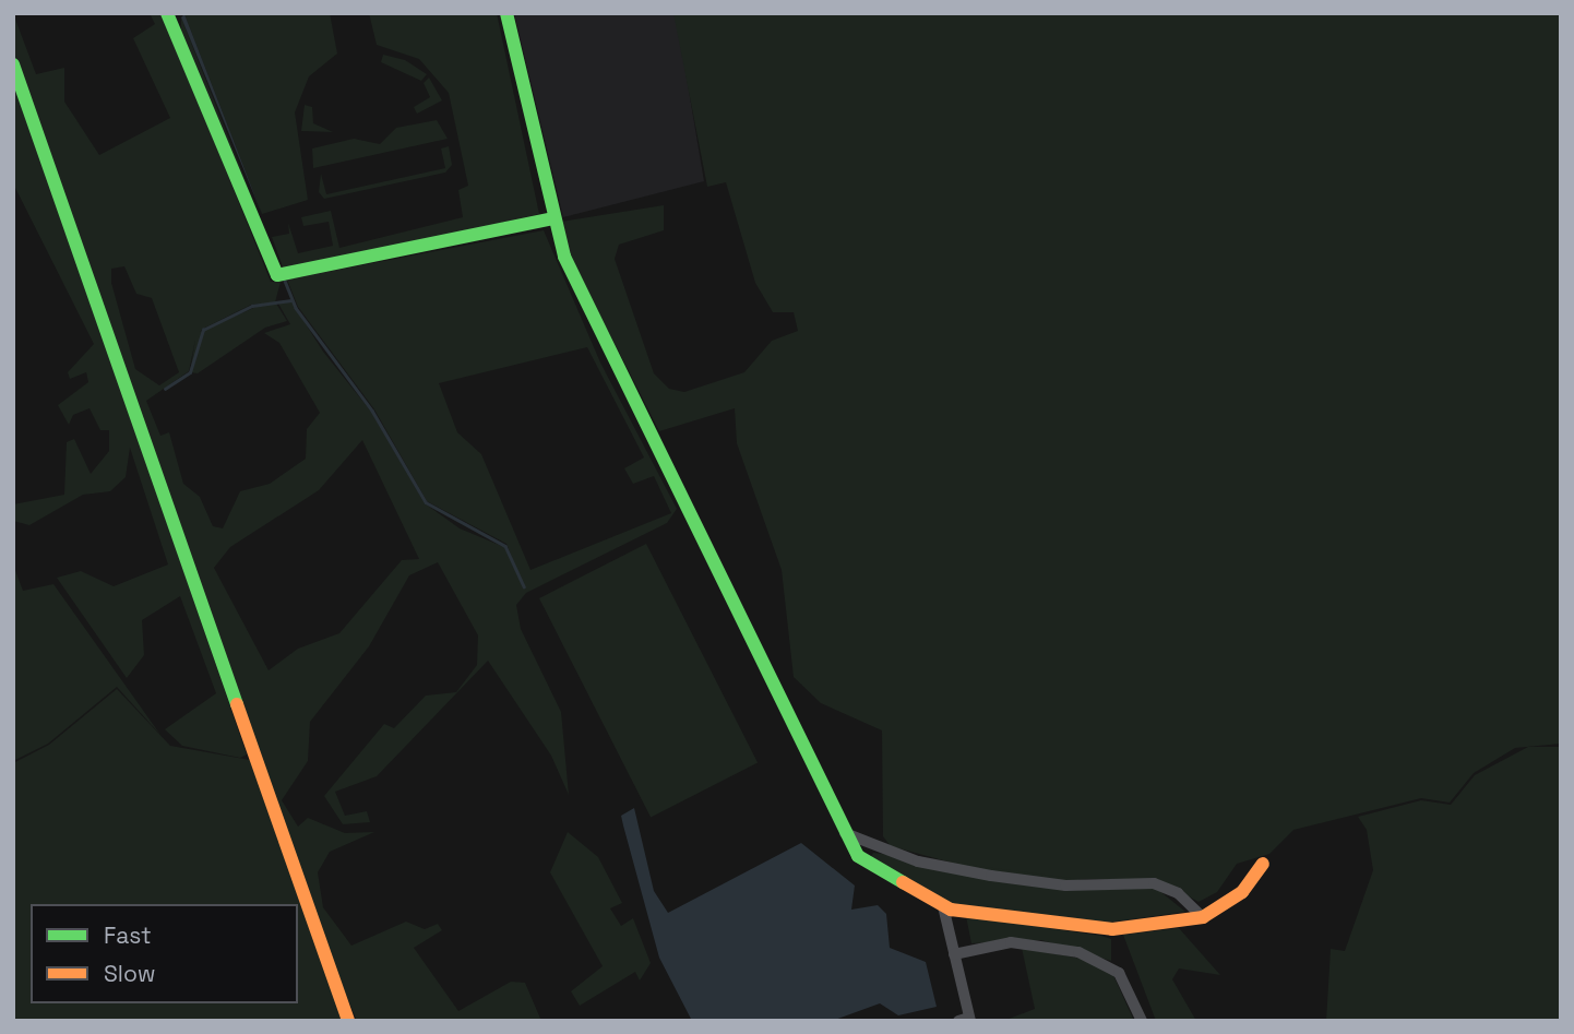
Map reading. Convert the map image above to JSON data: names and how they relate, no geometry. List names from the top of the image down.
{
  "legend": ["Fast", "Slow"]
}
